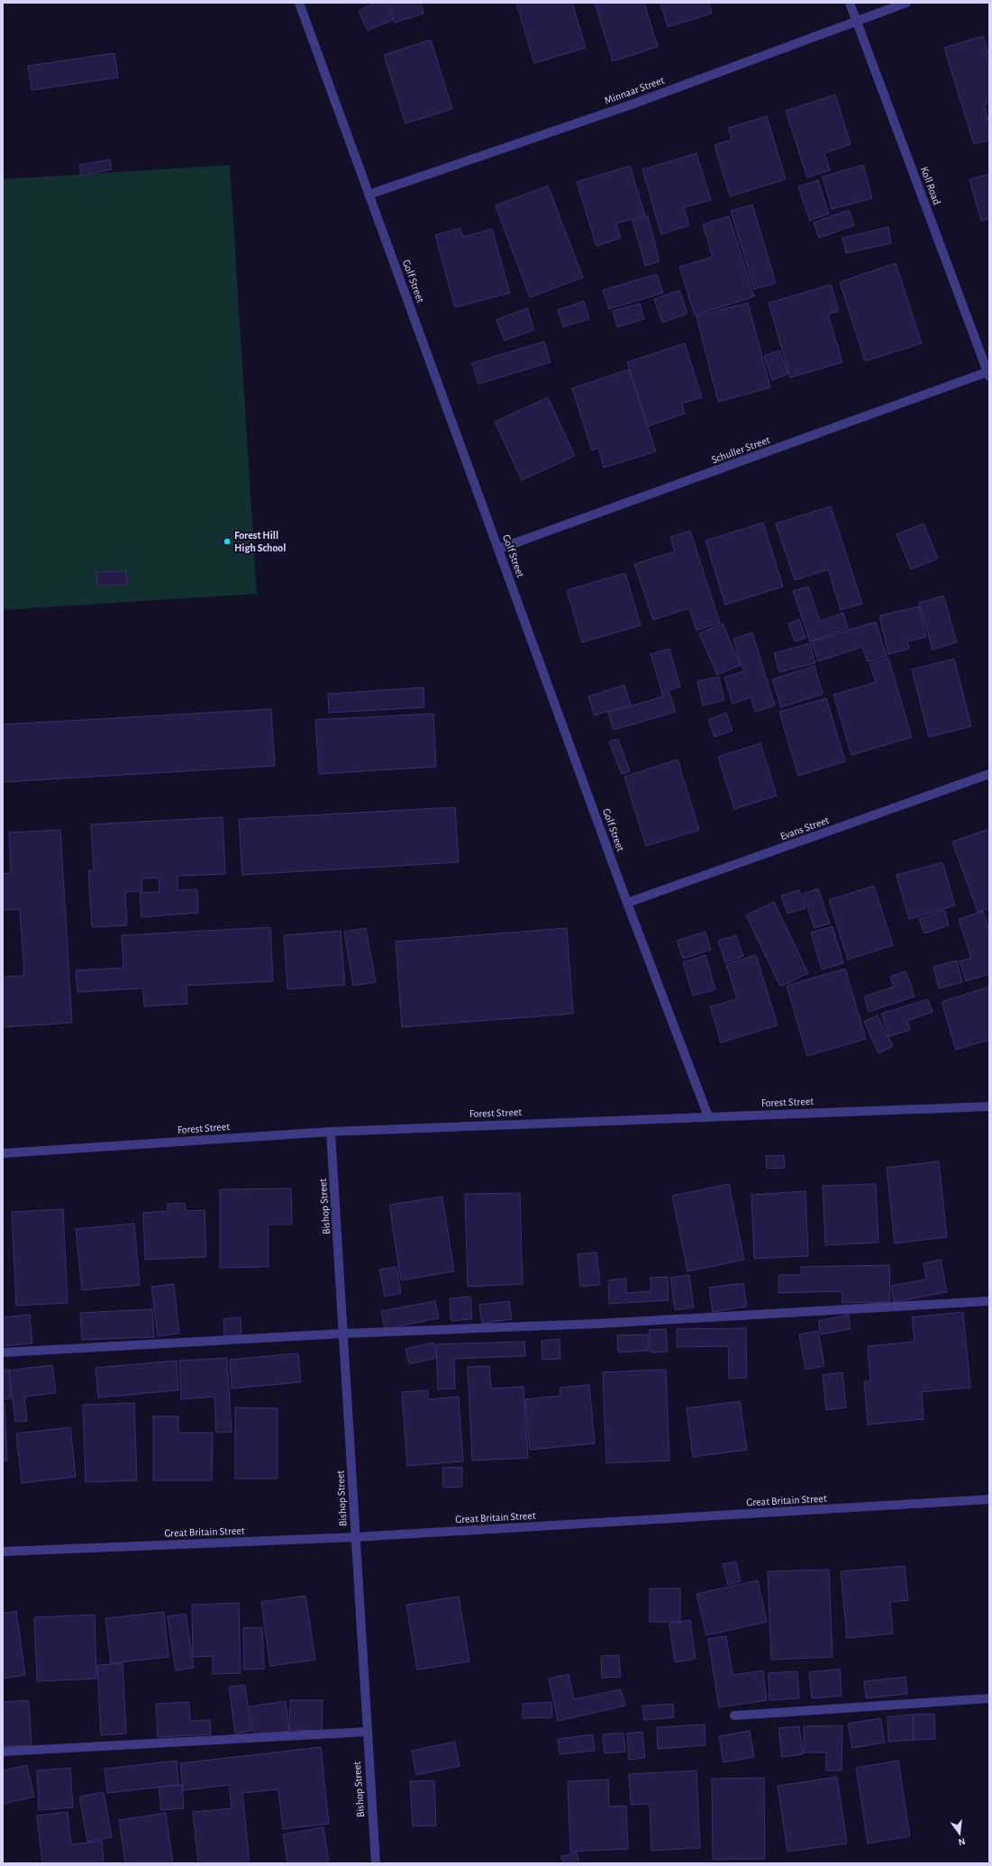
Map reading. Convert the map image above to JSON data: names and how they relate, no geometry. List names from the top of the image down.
{
  "streets": {
    "street": [
      "Minnaar Street",
      "Koll Road",
      "Golf Street",
      "Schuller Street",
      "Evans Street",
      "Forest Street",
      "Bishop Street",
      "Great Britain Street"
    ]
  },
  "crossings": [
    ["Minnaar Street", "Koll Road"],
    ["Minnaar Street", "Golf Street"],
    ["Koll Road", "Schuller Street"],
    ["Golf Street", "Schuller Street"],
    ["Golf Street", "Evans Street"],
    ["Golf Street", "Forest Street"],
    ["Forest Street", "Bishop Street"],
    ["Bishop Street", "Great Britain Street"]
  ],
  "places": ["Forest Hill High School"],
  "north": "bottom"
}
